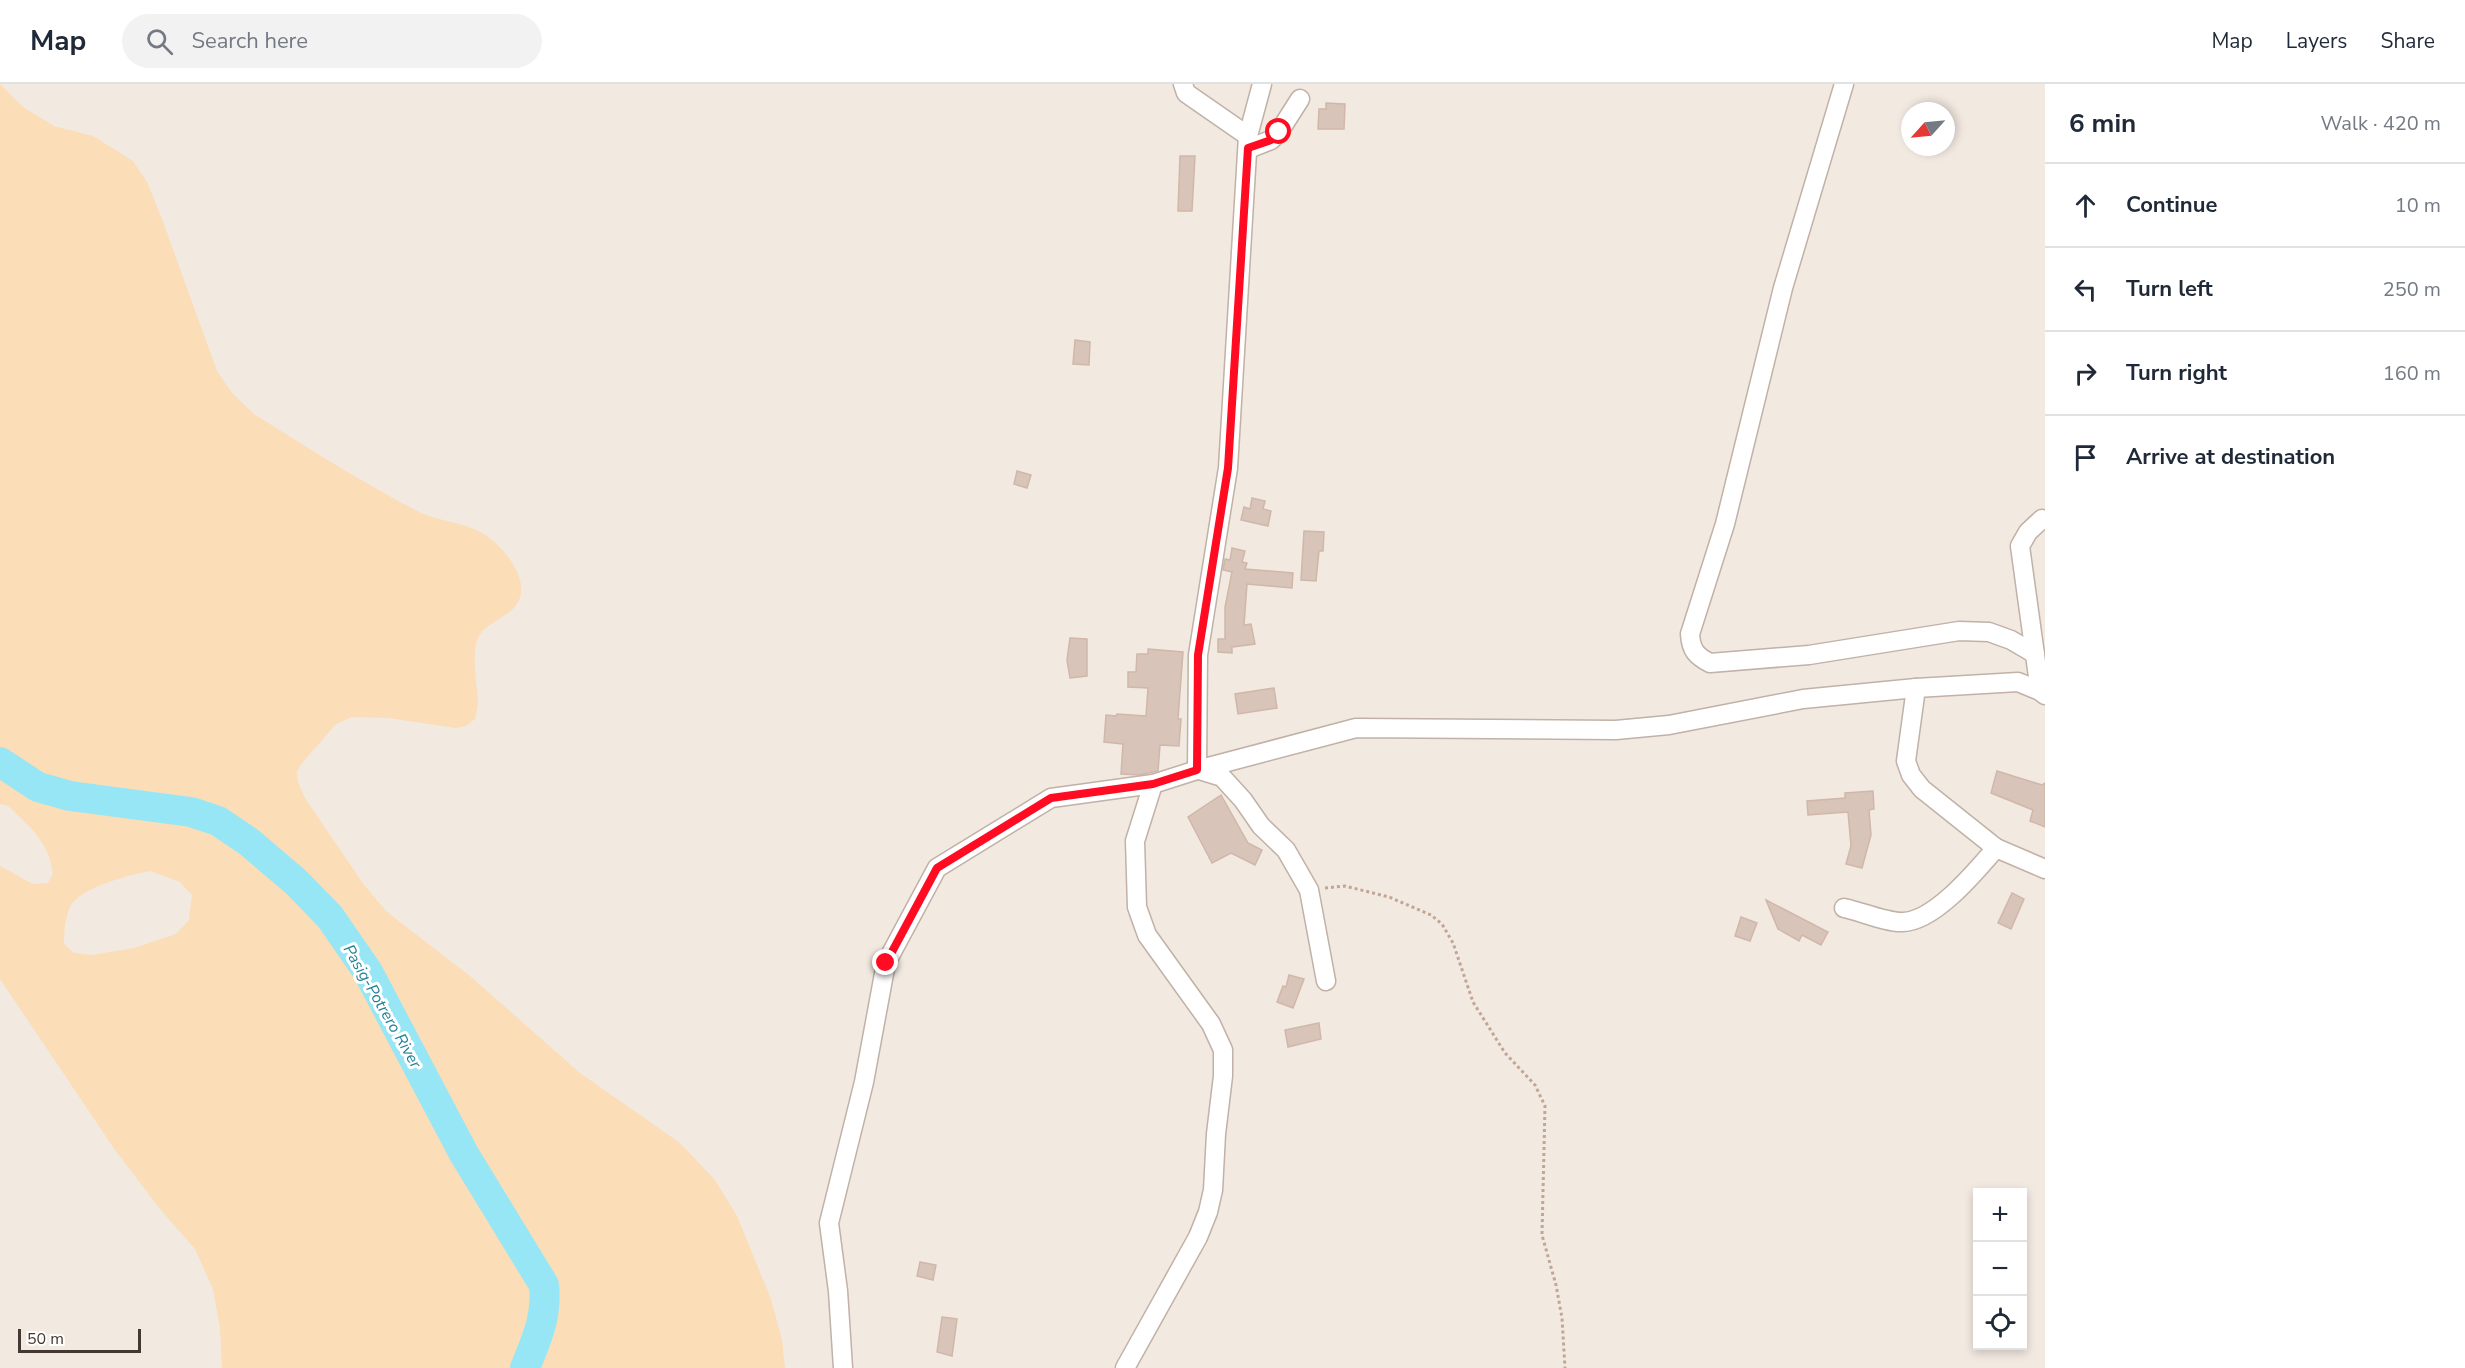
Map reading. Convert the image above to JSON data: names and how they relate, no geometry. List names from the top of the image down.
{
  "water": ["Pasig-Potrero River"],
  "scale_bar": "50 m",
  "north": "bottom left",
  "page": {
    "header": "Map",
    "search": "Search here",
    "nav": ["Map", "Layers", "Share"],
    "heading": ["6 min", "Walk · 420 m"],
    "list": [
      ["Continue", "10 m"],
      ["Turn left", "250 m"],
      ["Turn right", "160 m"],
      "Arrive at destination"
    ],
    "map_buttons": ["+", "−"],
    "scale": "50 m"
  }
}
